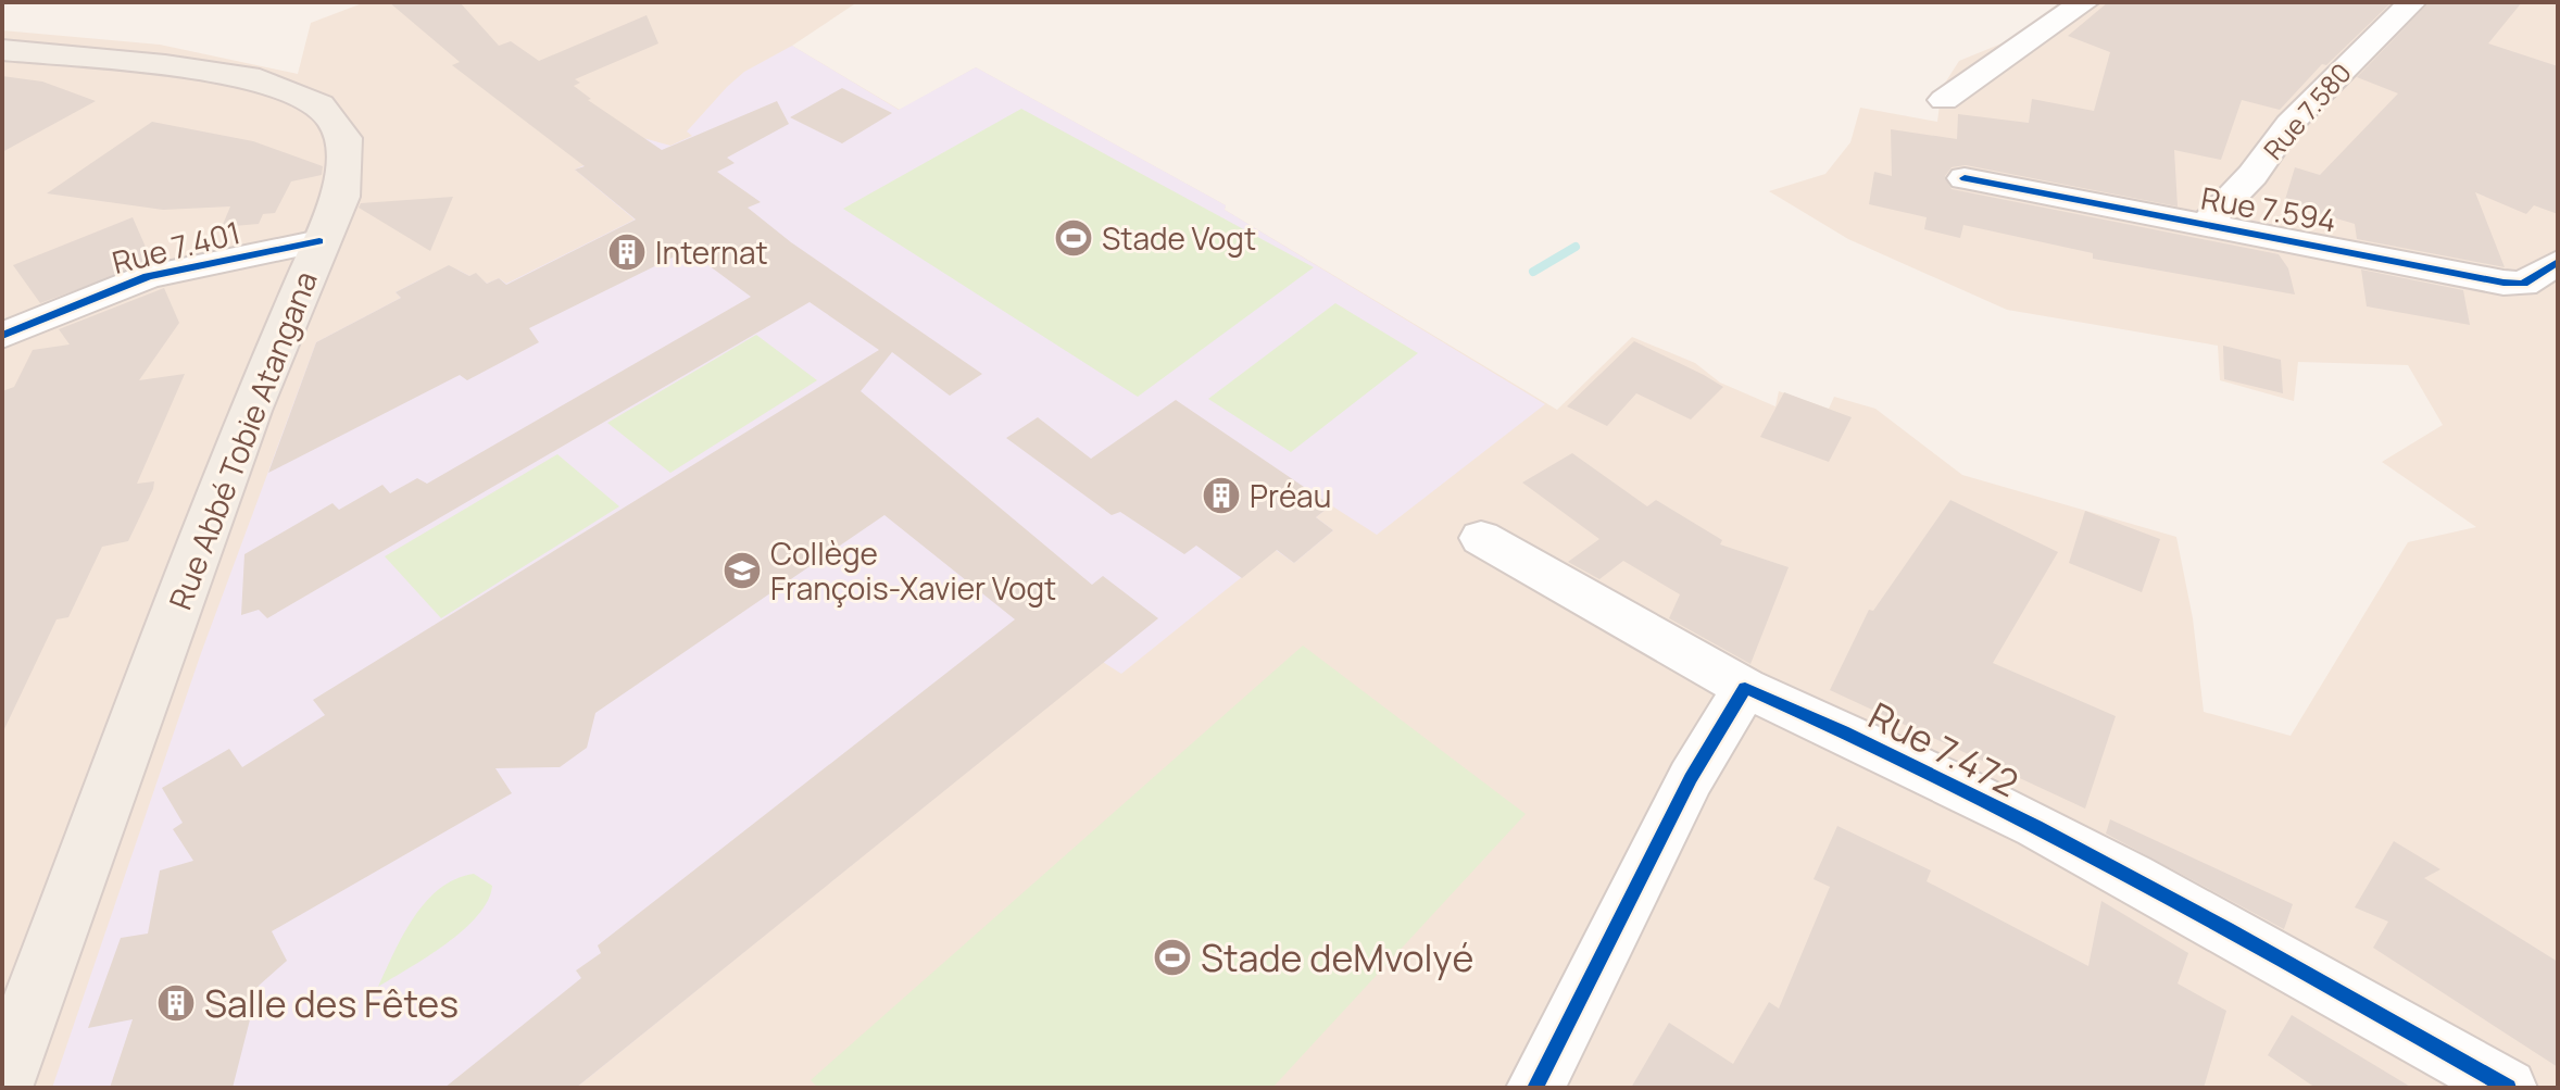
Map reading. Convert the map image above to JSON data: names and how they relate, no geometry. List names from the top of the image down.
{
  "streets": {
    "main road": ["Rue Abbé Tobie Atangana"],
    "street": [
      "Rue 7.580",
      "Rue 7.594",
      "Rue 7.401",
      "Rue 7.472"
    ]
  },
  "crossings": [
    ["Rue 7.580", "Rue 7.594"],
    ["Rue 7.401", "Rue Abbé Tobie Atangana"]
  ],
  "places": {
    "sports": ["Stade Vogt", "Stade deMvolyé"],
    "building": ["Internat", "Préau", "Salle des Fêtes"],
    "school or university": ["Collège François-Xavier Vogt"]
  }
}
